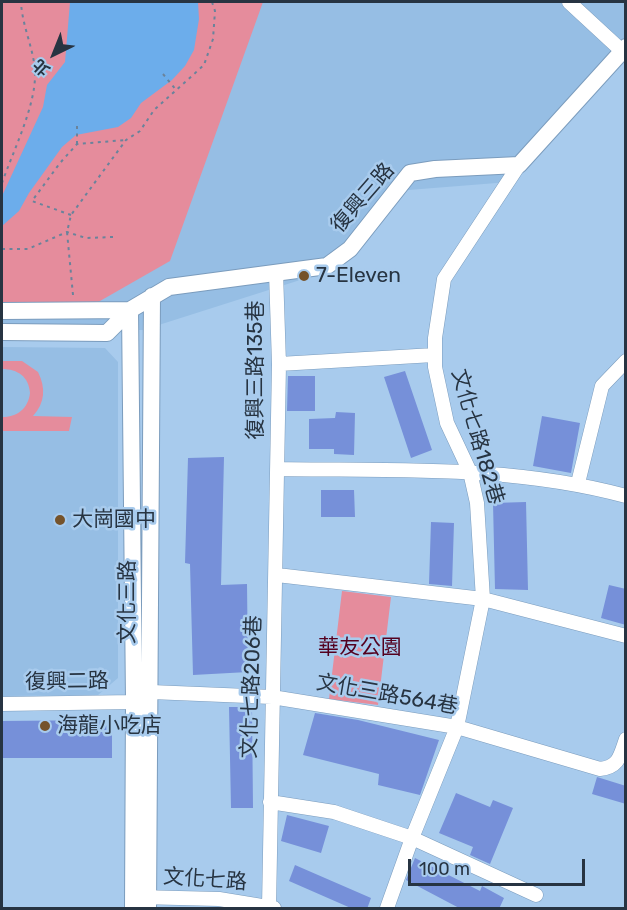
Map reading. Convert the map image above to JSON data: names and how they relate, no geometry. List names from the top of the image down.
{
  "streets": {
    "street": [
      "復興三路",
      "復興三路135巷",
      "文化七路182巷",
      "文化三路",
      "復興二路",
      "文化七路206巷",
      "文化三路564巷",
      "文化七路"
    ]
  },
  "crossings": [
    ["復興三路", "復興三路135巷"],
    ["復興三路", "文化七路182巷"],
    ["復興三路", "文化三路"],
    ["復興三路135巷", "文化七路206巷"],
    ["文化七路182巷", "文化三路564巷"],
    ["文化三路", "復興二路"],
    ["文化三路", "文化三路564巷"],
    ["文化三路", "文化七路"],
    ["文化七路206巷", "文化三路564巷"],
    ["文化七路206巷", "文化七路"]
  ],
  "parks": ["華友公園"],
  "places": ["7-Eleven", "大崗國中", "海龍小吃店"],
  "scale_bar": "100 m",
  "north": "bottom left"
}
